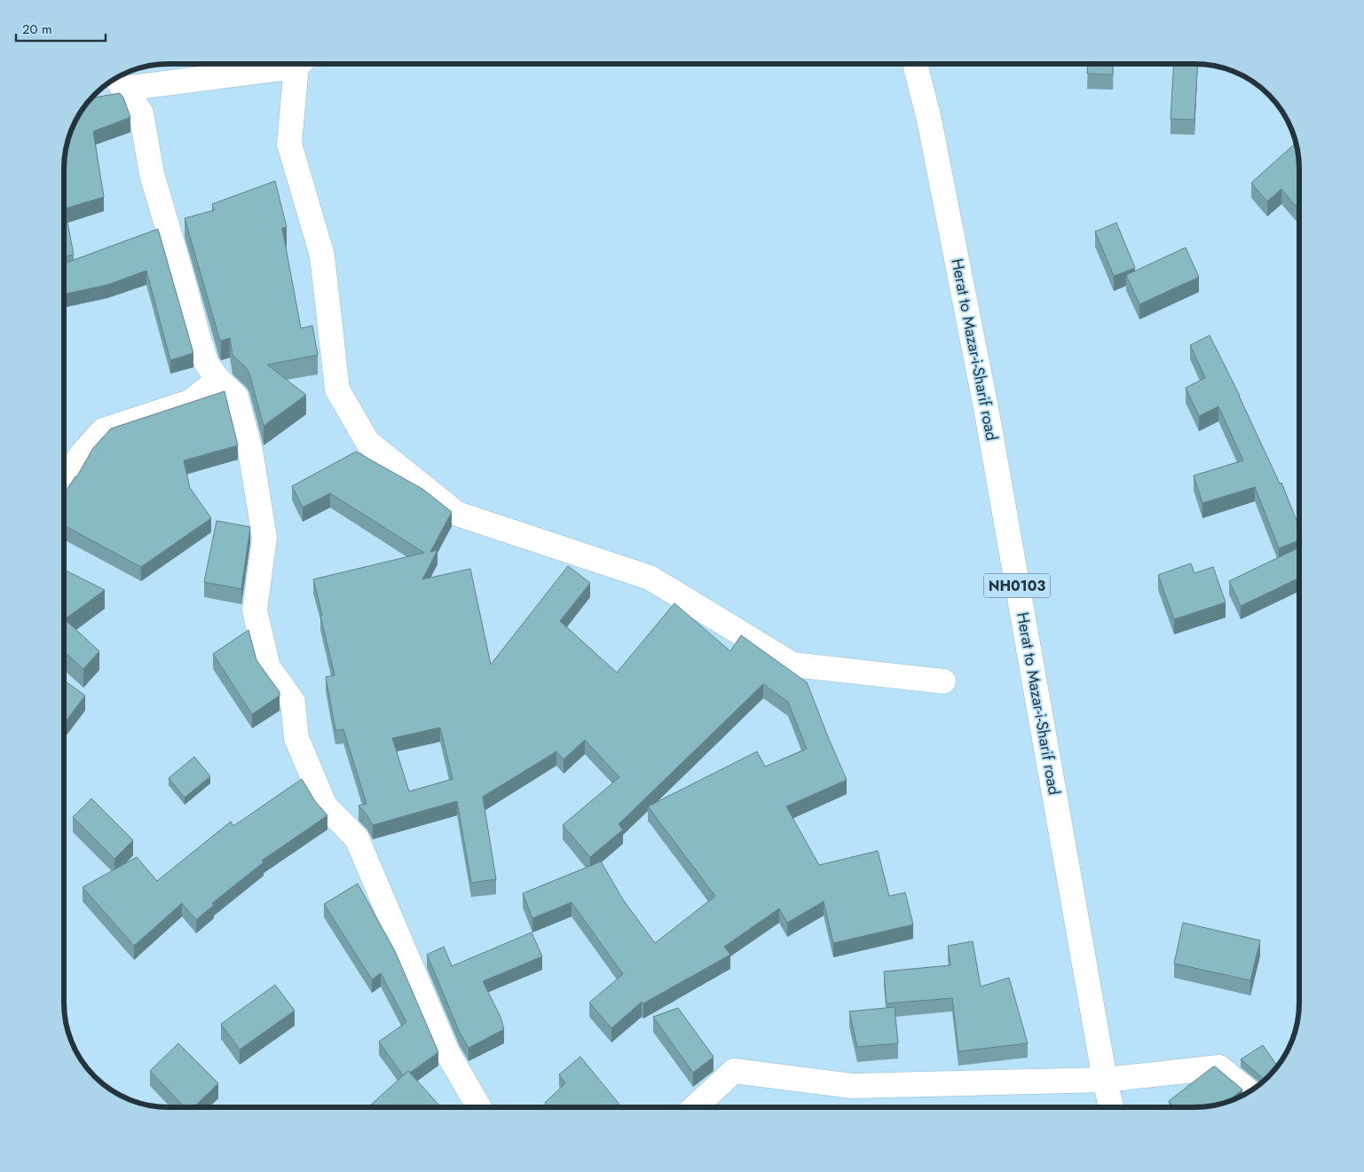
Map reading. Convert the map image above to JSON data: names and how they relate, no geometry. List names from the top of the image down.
{
  "streets": {
    "main road": ["Herat to Mazar-i-Sharif road", "NH0103"]
  },
  "scale_bar": "20 m"
}
